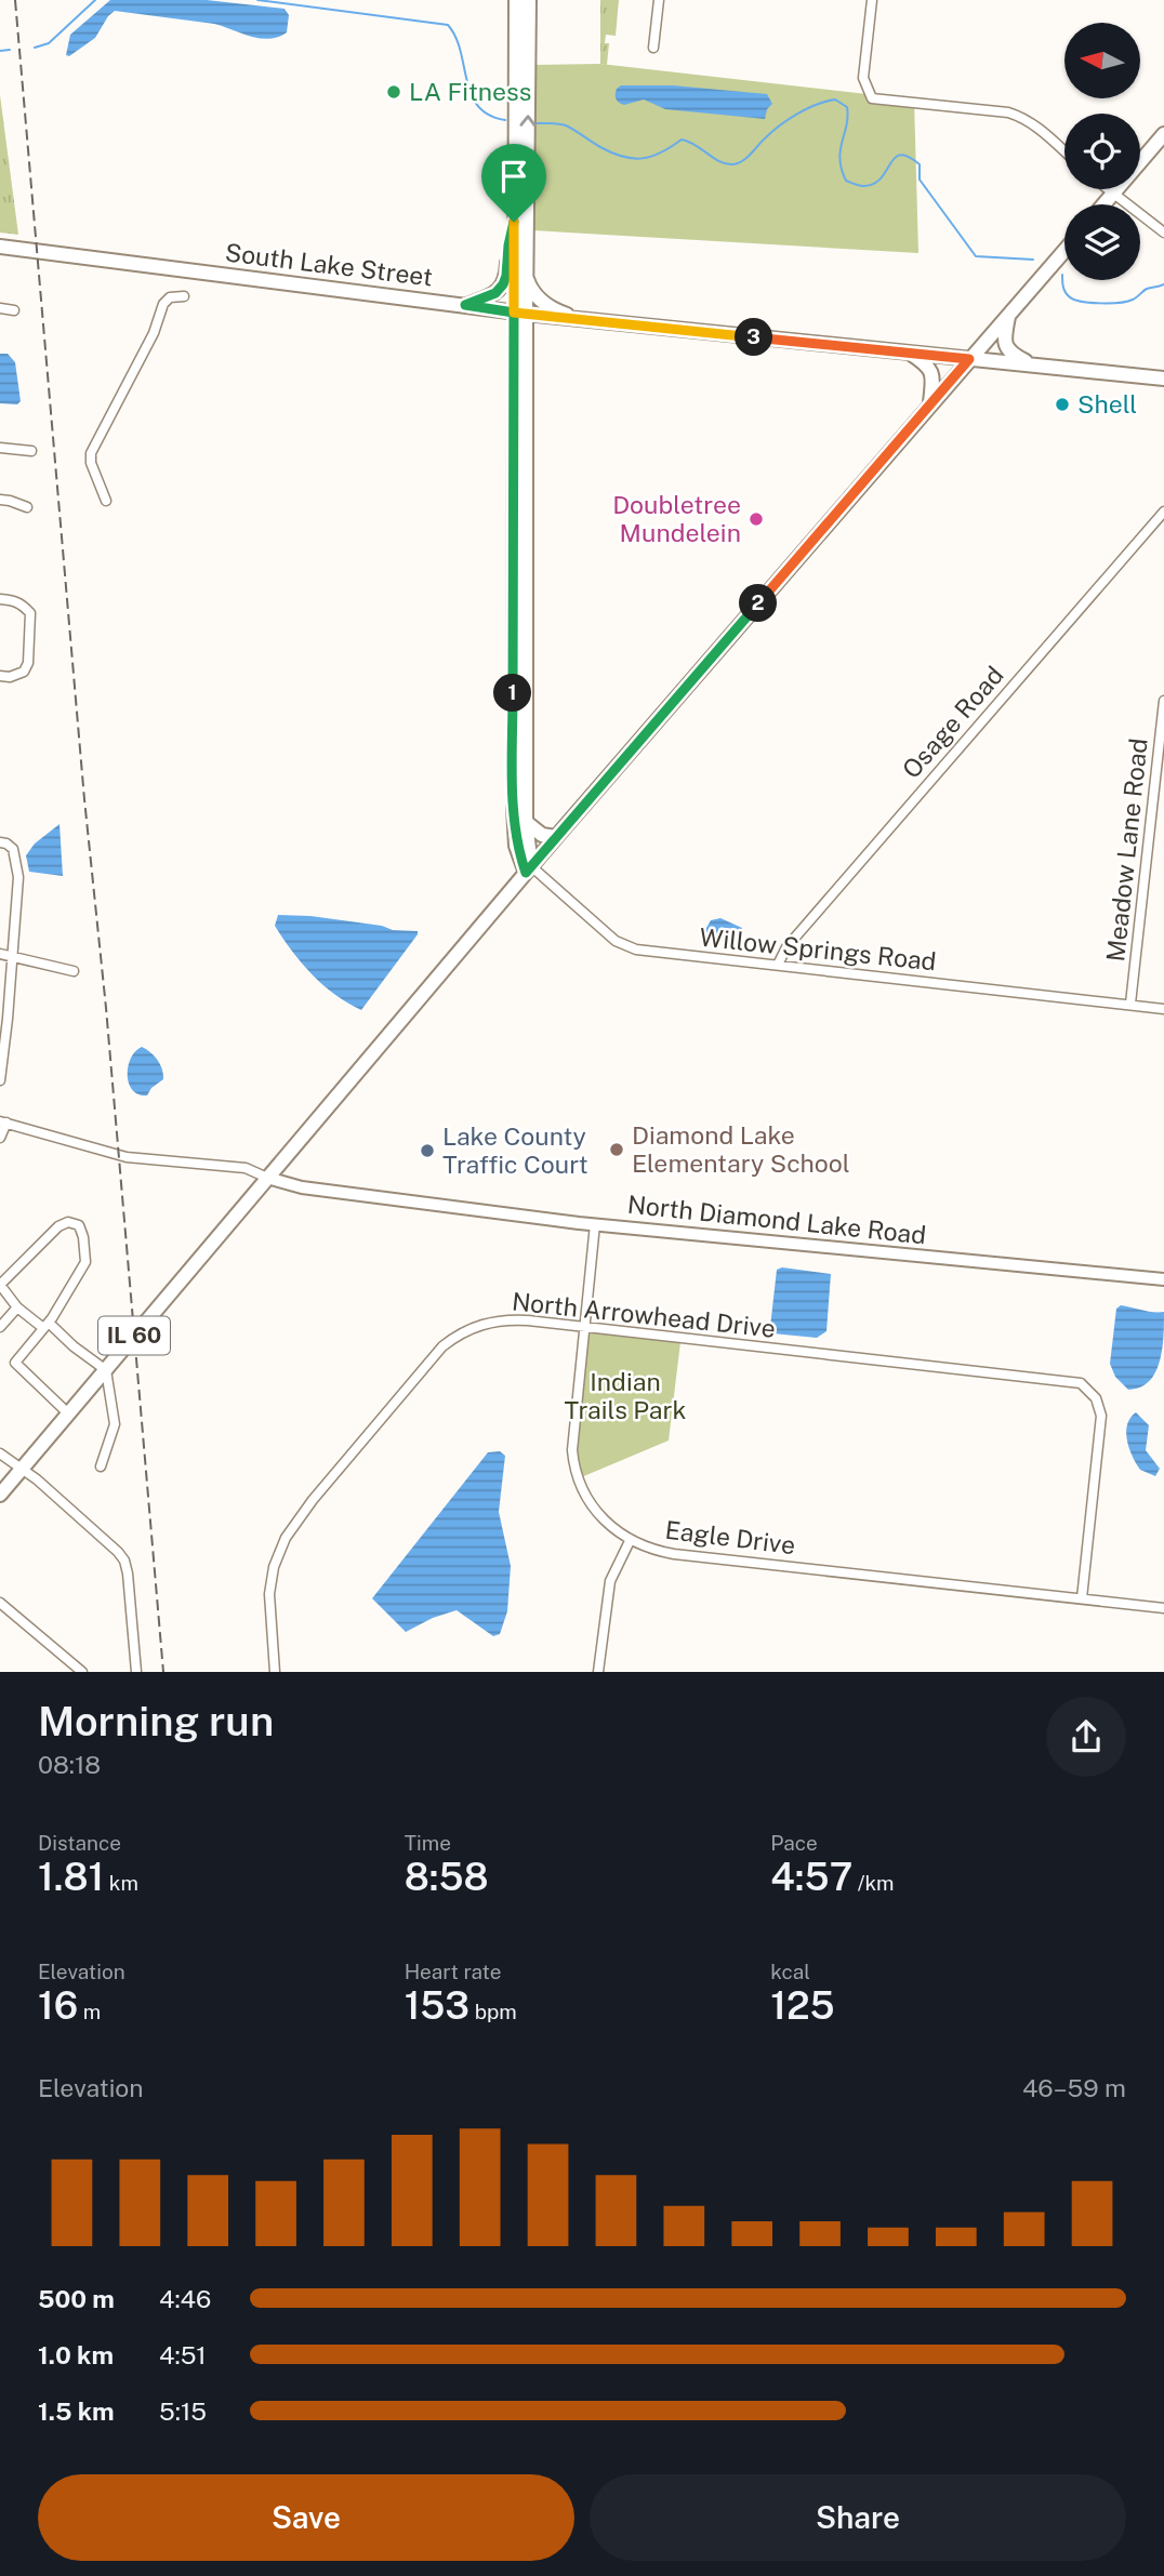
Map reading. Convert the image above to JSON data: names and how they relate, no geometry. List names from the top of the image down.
{
  "streets": {
    "main road": ["South Lake Street", "IL 60"],
    "street": [
      "Osage Road",
      "Meadow Lane Road",
      "Willow Springs Road",
      "North Diamond Lake Road",
      "North Arrowhead Drive",
      "Eagle Drive"
    ]
  },
  "crossings": [
    ["Osage Road", "Willow Springs Road"],
    ["Meadow Lane Road", "Willow Springs Road"],
    ["Willow Springs Road", "IL 60"],
    ["North Diamond Lake Road", "IL 60"],
    ["North Diamond Lake Road", "Eagle Drive"],
    ["North Arrowhead Drive", "Eagle Drive"]
  ],
  "parks": ["Indian Trails Park"],
  "places": [
    "LA Fitness",
    "Shell",
    "Doubletree Mundelein",
    "Diamond Lake Elementary School",
    "Lake County Traffic Court"
  ],
  "north": "left",
  "page": {
    "pins": ["3", "2", "1"],
    "heading": ["Morning run", "08:18"],
    "stats": [
      ["Distance", "1.81 km"],
      ["Time", "8:58"],
      ["Pace", "4:57 /km"],
      ["Elevation", "16 m"],
      ["Heart rate", "153 bpm"],
      ["kcal", "125"]
    ],
    "chart": ["Elevation", "46–59 m"],
    "list": [
      {
        "name": "500 m",
        "note": "4:46"
      },
      {
        "name": "1.0 km",
        "note": "4:51"
      },
      {
        "name": "1.5 km",
        "note": "5:15"
      }
    ],
    "buttons": ["Save", "Share"]
  }
}
